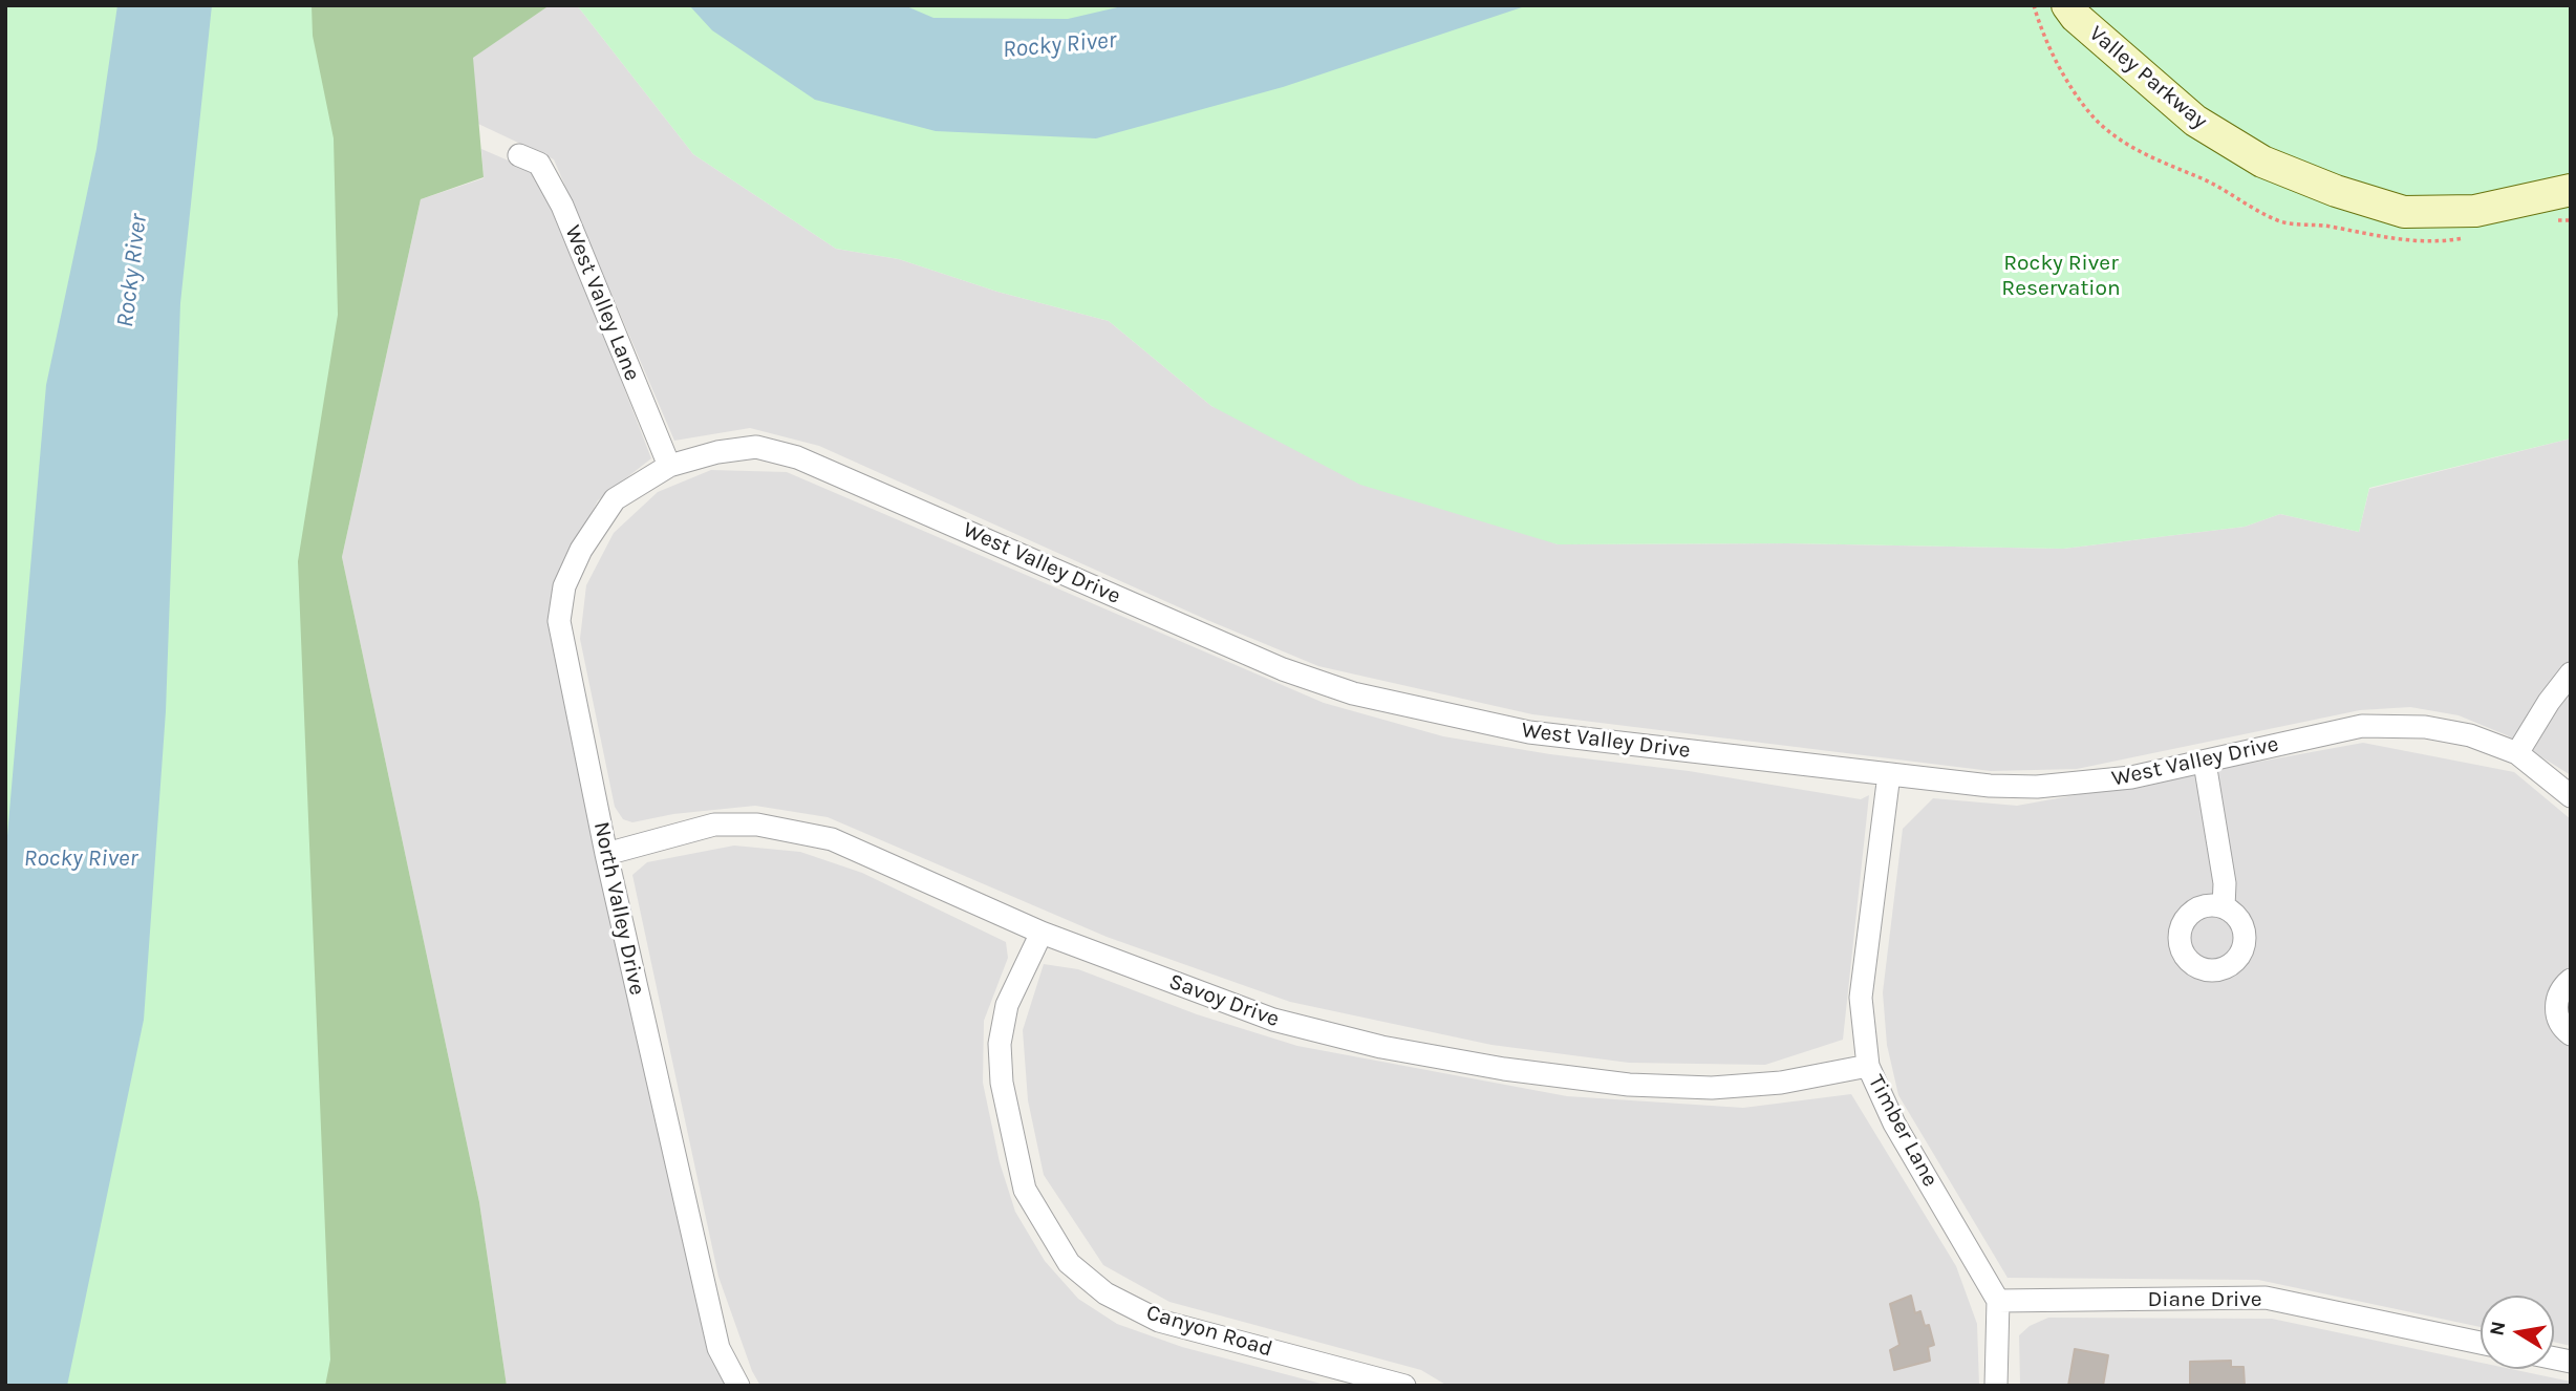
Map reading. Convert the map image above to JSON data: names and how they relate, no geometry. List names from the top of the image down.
{
  "streets": {
    "street": [
      "Valley Parkway",
      "West Valley Lane",
      "West Valley Drive",
      "North Valley Drive",
      "Savoy Drive",
      "Timber Lane",
      "Diane Drive",
      "Canyon Road"
    ]
  },
  "crossings": [
    ["West Valley Lane", "West Valley Drive"],
    ["West Valley Lane", "North Valley Drive"],
    ["West Valley Drive", "North Valley Drive"],
    ["West Valley Drive", "Timber Lane"],
    ["North Valley Drive", "Savoy Drive"],
    ["Savoy Drive", "Timber Lane"],
    ["Savoy Drive", "Canyon Road"],
    ["Timber Lane", "Diane Drive"]
  ],
  "water": ["Rocky River"],
  "parks": ["Rocky River Reservation"],
  "north": "left"
}
